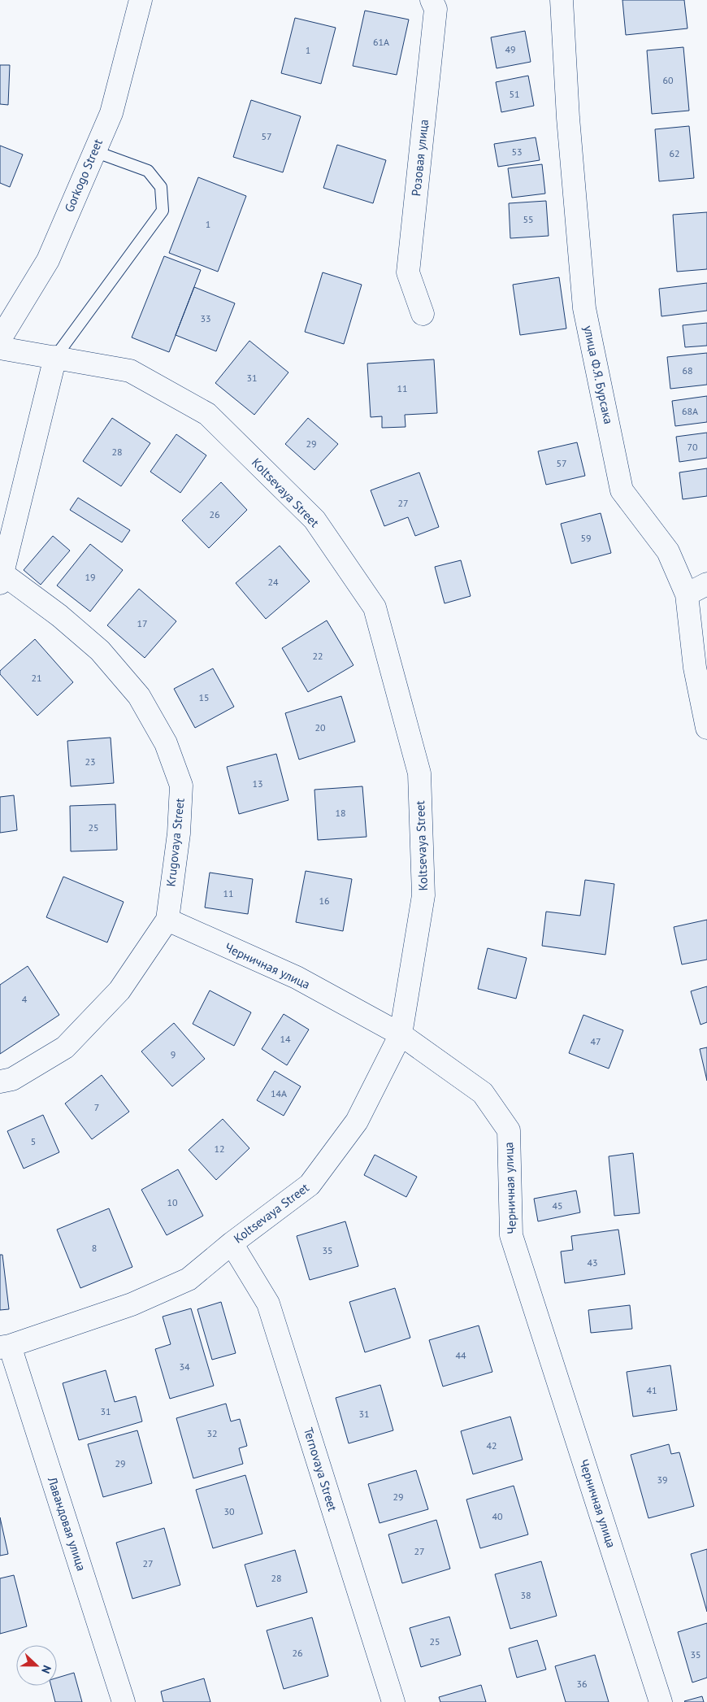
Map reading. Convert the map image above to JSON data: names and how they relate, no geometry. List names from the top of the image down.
{
  "streets": {
    "street": [
      "Розовая улица",
      "Gorkogo Street",
      "улица Ф.Я. Бурсака",
      "Koltsevaya Street",
      "Krugovaya Street",
      "Черничная улица",
      "Ternovaya Street",
      "Лавандовая улица"
    ]
  },
  "crossings": [
    ["Koltsevaya Street", "Черничная улица"],
    ["Koltsevaya Street", "Ternovaya Street"],
    ["Koltsevaya Street", "Лавандовая улица"],
    ["Krugovaya Street", "Черничная улица"]
  ],
  "house_numbers": [
    "61А",
    "49",
    "1",
    "60",
    "51",
    "57",
    "53",
    "62",
    "55",
    "1",
    "33",
    "68",
    "31",
    "11",
    "68А",
    "29",
    "70",
    "28",
    "57",
    "27",
    "26",
    "59",
    "19",
    "24",
    "17",
    "22",
    "21",
    "15",
    "20",
    "23",
    "13",
    "18",
    "25",
    "11",
    "16",
    "4",
    "14",
    "47",
    "9",
    "14А",
    "7",
    "5",
    "12",
    "10",
    "45",
    "8",
    "35",
    "43",
    "44",
    "34",
    "41",
    "31",
    "31",
    "32",
    "42",
    "29",
    "39",
    "29",
    "30",
    "40",
    "27",
    "27",
    "28",
    "38",
    "25",
    "26",
    "35",
    "36"
  ],
  "north": "right"
}
